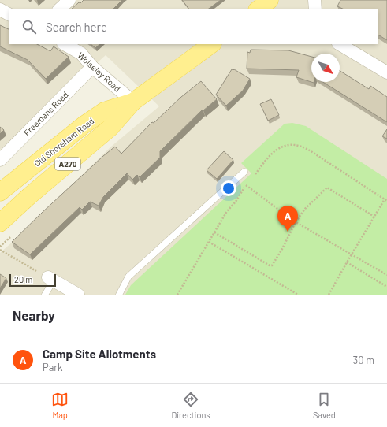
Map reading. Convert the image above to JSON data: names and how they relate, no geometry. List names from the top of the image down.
{
  "streets": {
    "main road": ["Old Shoreham Road", "A270"],
    "street": ["Wolseley Road", "Freemans Road"]
  },
  "crossings": [
    ["Wolseley Road", "Freemans Road"],
    ["Wolseley Road", "Old Shoreham Road"]
  ],
  "scale_bar": "20 m",
  "north": "bottom right",
  "page": {
    "search": "Search here",
    "pins": "A",
    "scale": "20 m",
    "heading": "Nearby",
    "list": [
      {
        "mark": "A",
        "name": "Camp Site Allotments",
        "note": "Park",
        "value": "30 m"
      }
    ],
    "nav": ["Map", "Directions", "Saved"]
  }
}
